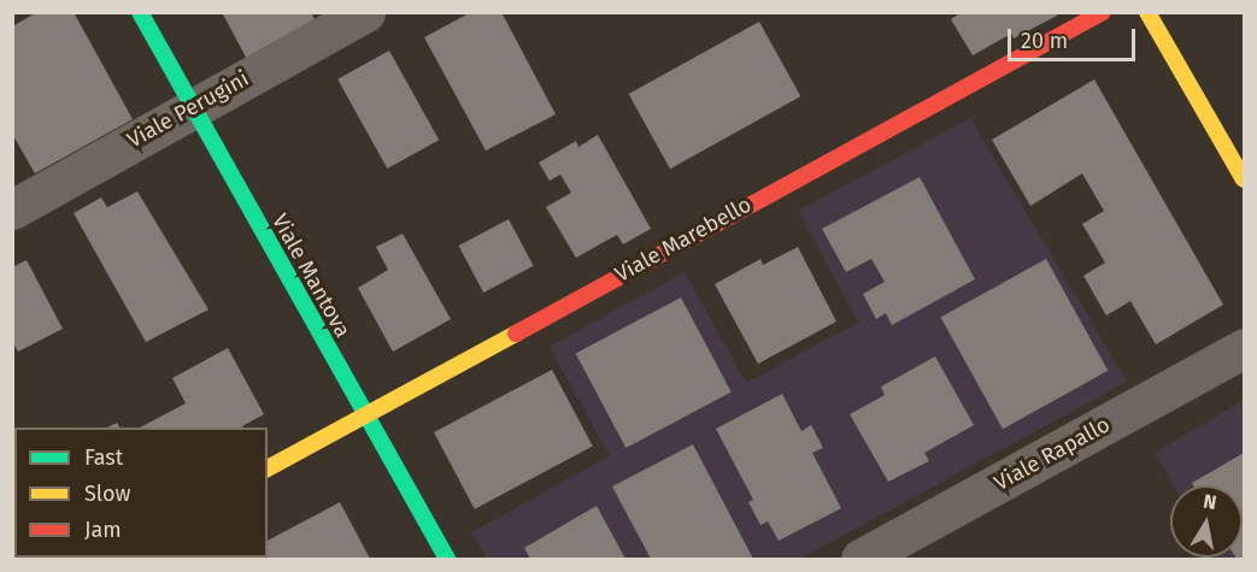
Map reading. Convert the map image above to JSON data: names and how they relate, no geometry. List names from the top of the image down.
{
  "streets": {
    "street": [
      "Viale Perugini",
      "Viale Marebello",
      "Viale Mantova",
      "Viale Rapallo"
    ]
  },
  "crossings": [
    ["Viale Perugini", "Viale Mantova"],
    ["Viale Marebello", "Viale Mantova"]
  ],
  "legend": ["Fast", "Slow", "Jam"],
  "scale_bar": "20 m",
  "north": "top"
}
